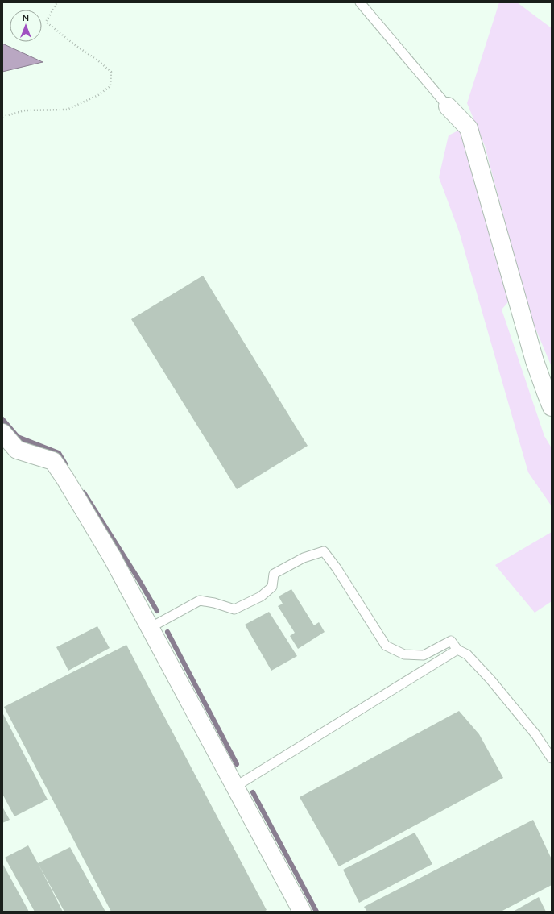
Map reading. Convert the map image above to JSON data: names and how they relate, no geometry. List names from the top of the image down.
{
  "north": "top"
}
